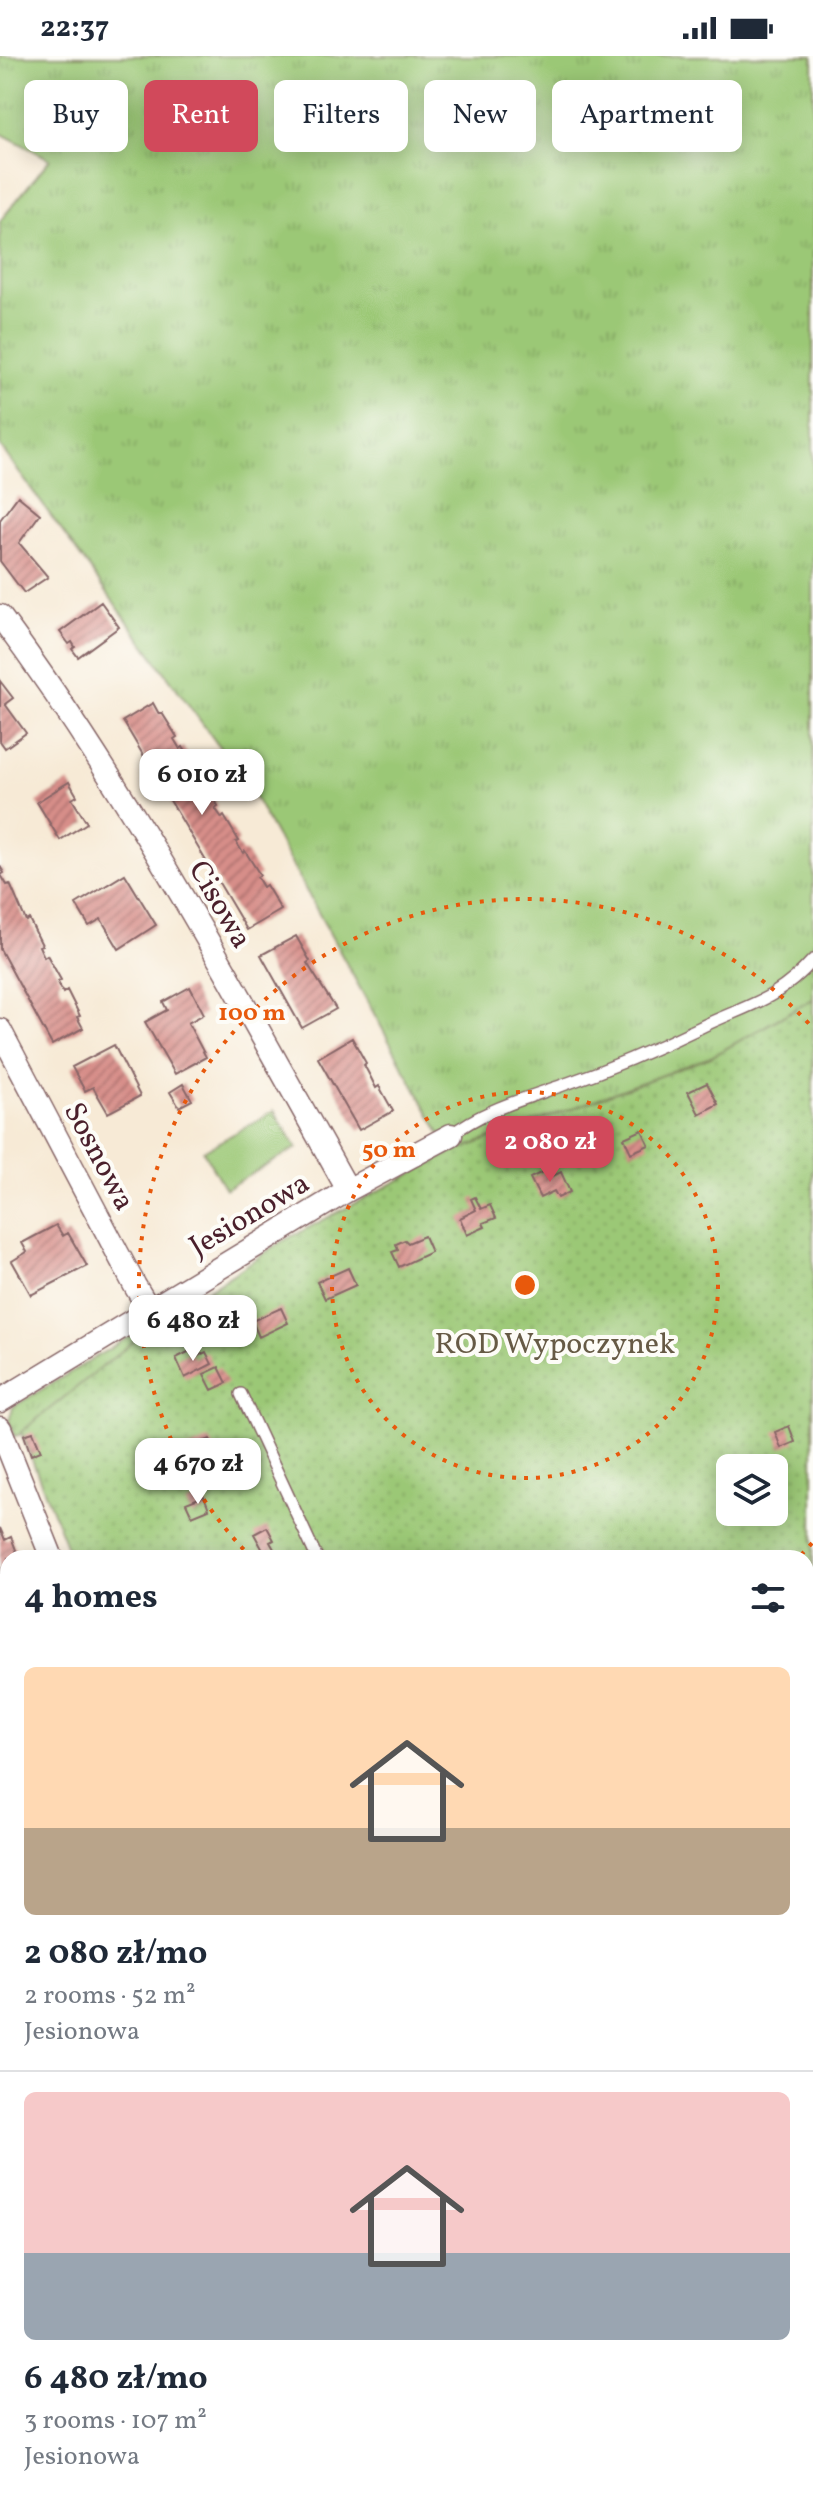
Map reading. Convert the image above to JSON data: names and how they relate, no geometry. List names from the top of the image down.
{
  "streets": {
    "street": ["Cisowa", "Sosnowa", "Jesionowa"]
  },
  "crossings": [
    ["Cisowa", "Jesionowa"],
    ["Sosnowa", "Jesionowa"]
  ],
  "parks": ["ROD Wypoczynek"],
  "page": {
    "status": "22:37",
    "chip": [
      "Buy",
      "Rent",
      "Filters",
      "New",
      "Apartment"
    ],
    "price": [
      "6 010 zł",
      "2 080 zł",
      "6 480 zł",
      "4 670 zł"
    ],
    "heading": "4 homes",
    "list": [
      {
        "name": "2 080 zł/mo",
        "note": "2 rooms · 52 m² · Jesionowa"
      },
      {
        "name": "6 480 zł/mo",
        "note": "3 rooms · 107 m² · Jesionowa"
      }
    ]
  },
  "rings": ["100 m", "50 m"]
}
